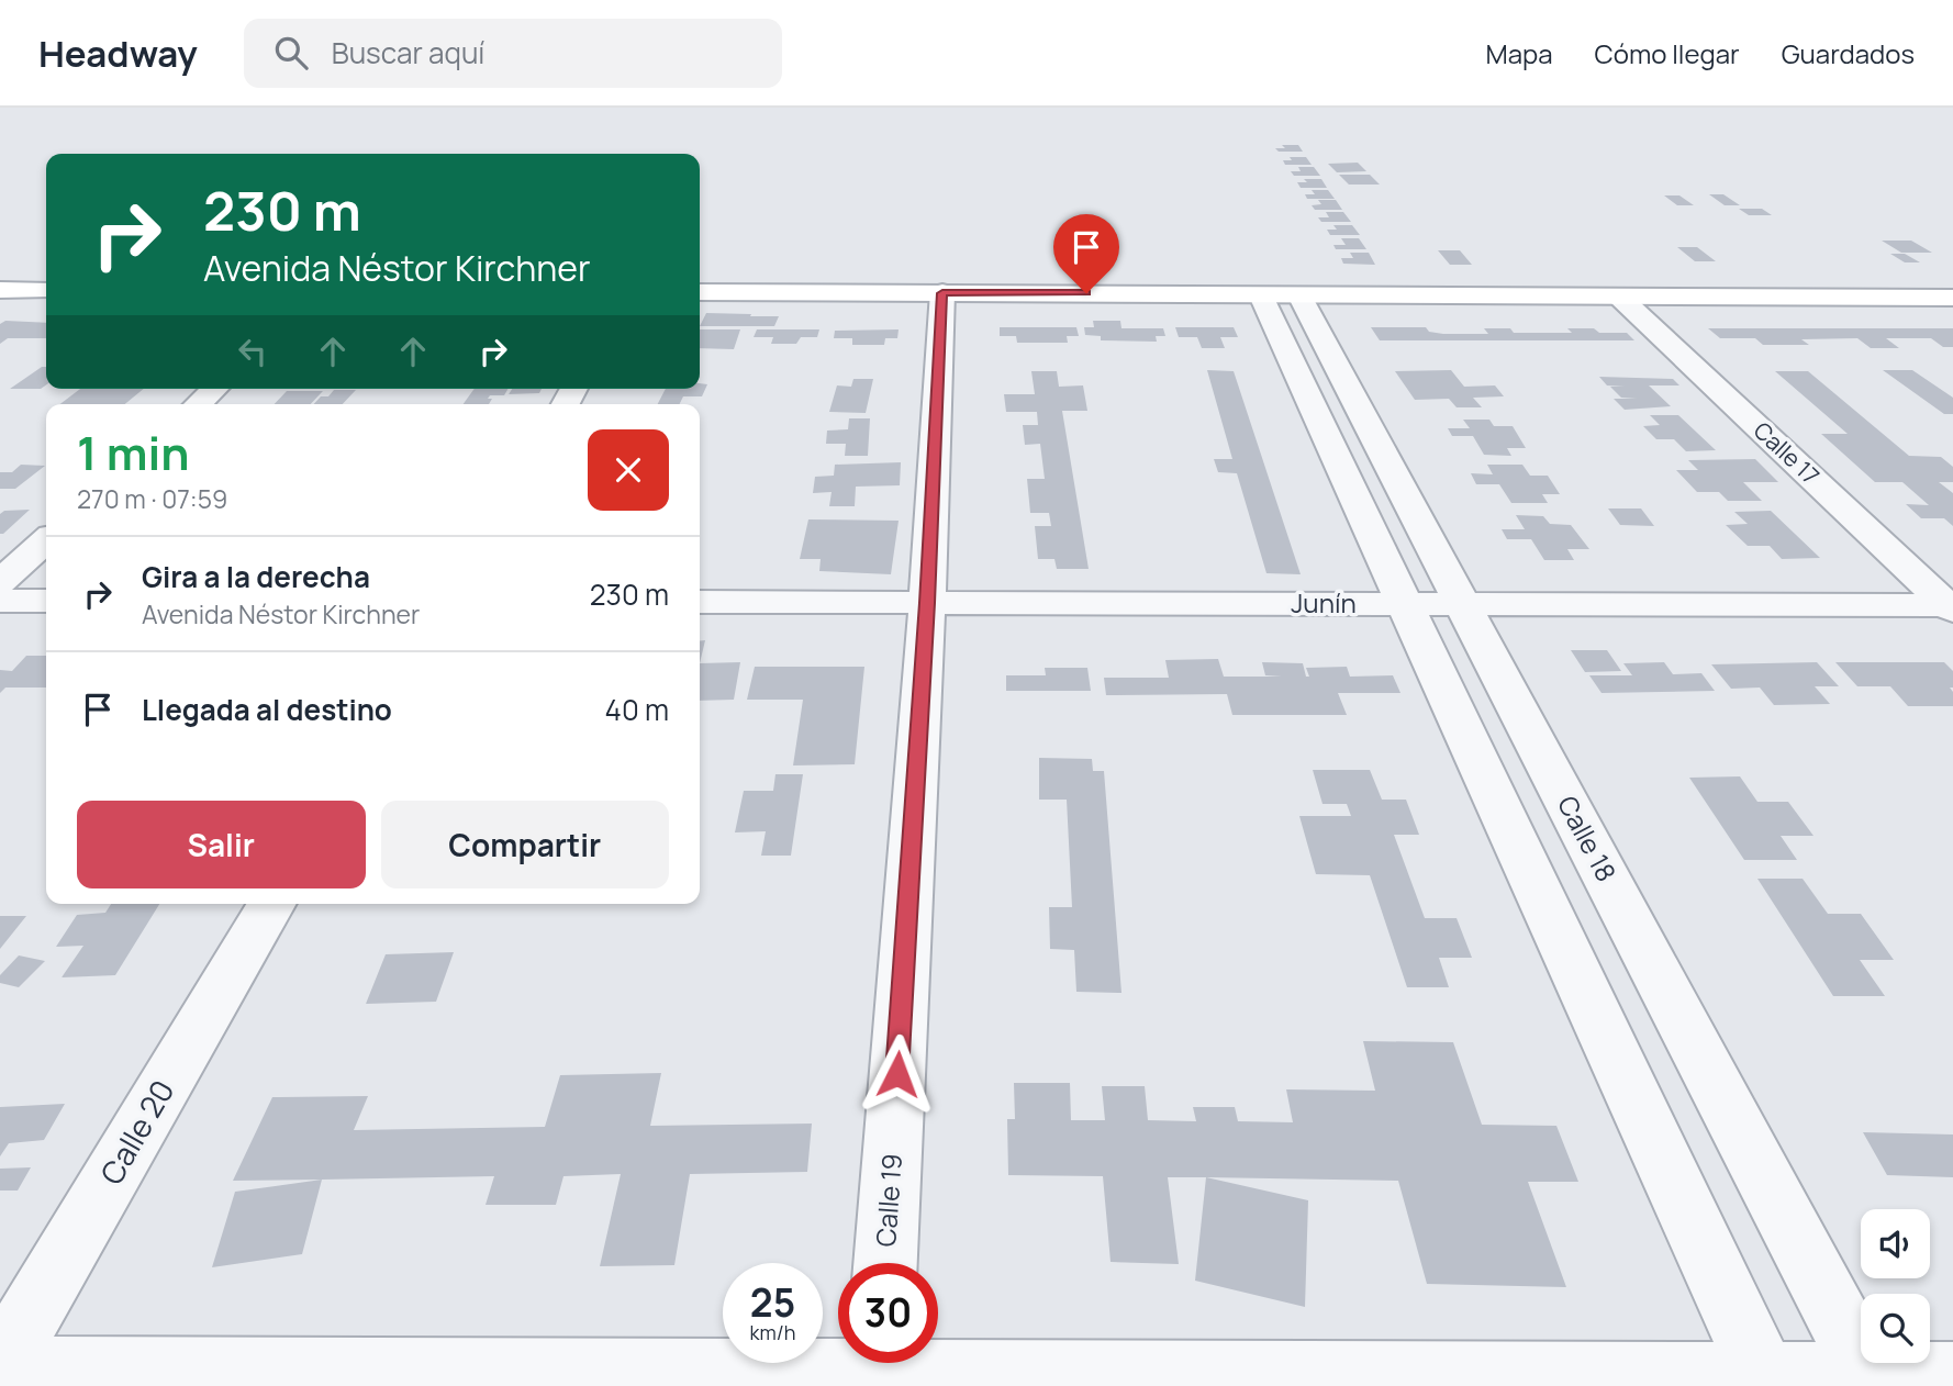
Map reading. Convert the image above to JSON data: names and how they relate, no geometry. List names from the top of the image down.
{
  "streets": {
    "street": [
      "Calle 17",
      "Junín",
      "Calle 18",
      "Calle 20",
      "Calle 19"
    ]
  },
  "crossings": [
    ["Calle 17", "Junín"],
    ["Junín", "Calle 18"],
    ["Junín", "Calle 19"]
  ],
  "page": {
    "header": "Headway",
    "search": "Buscar aquí",
    "nav": ["Mapa", "Cómo llegar", "Guardados"],
    "turn": ["230 m", "Avenida Néstor Kirchner"],
    "heading": ["1 min", "270 m · 07:59"],
    "list": [
      {
        "name": "Gira a la derecha",
        "note": "Avenida Néstor Kirchner",
        "value": "230 m"
      },
      {
        "name": "Llegada al destino",
        "value": "40 m"
      }
    ],
    "buttons": ["Salir", "Compartir"],
    "speed": "25 km/h",
    "limit": "30"
  }
}
